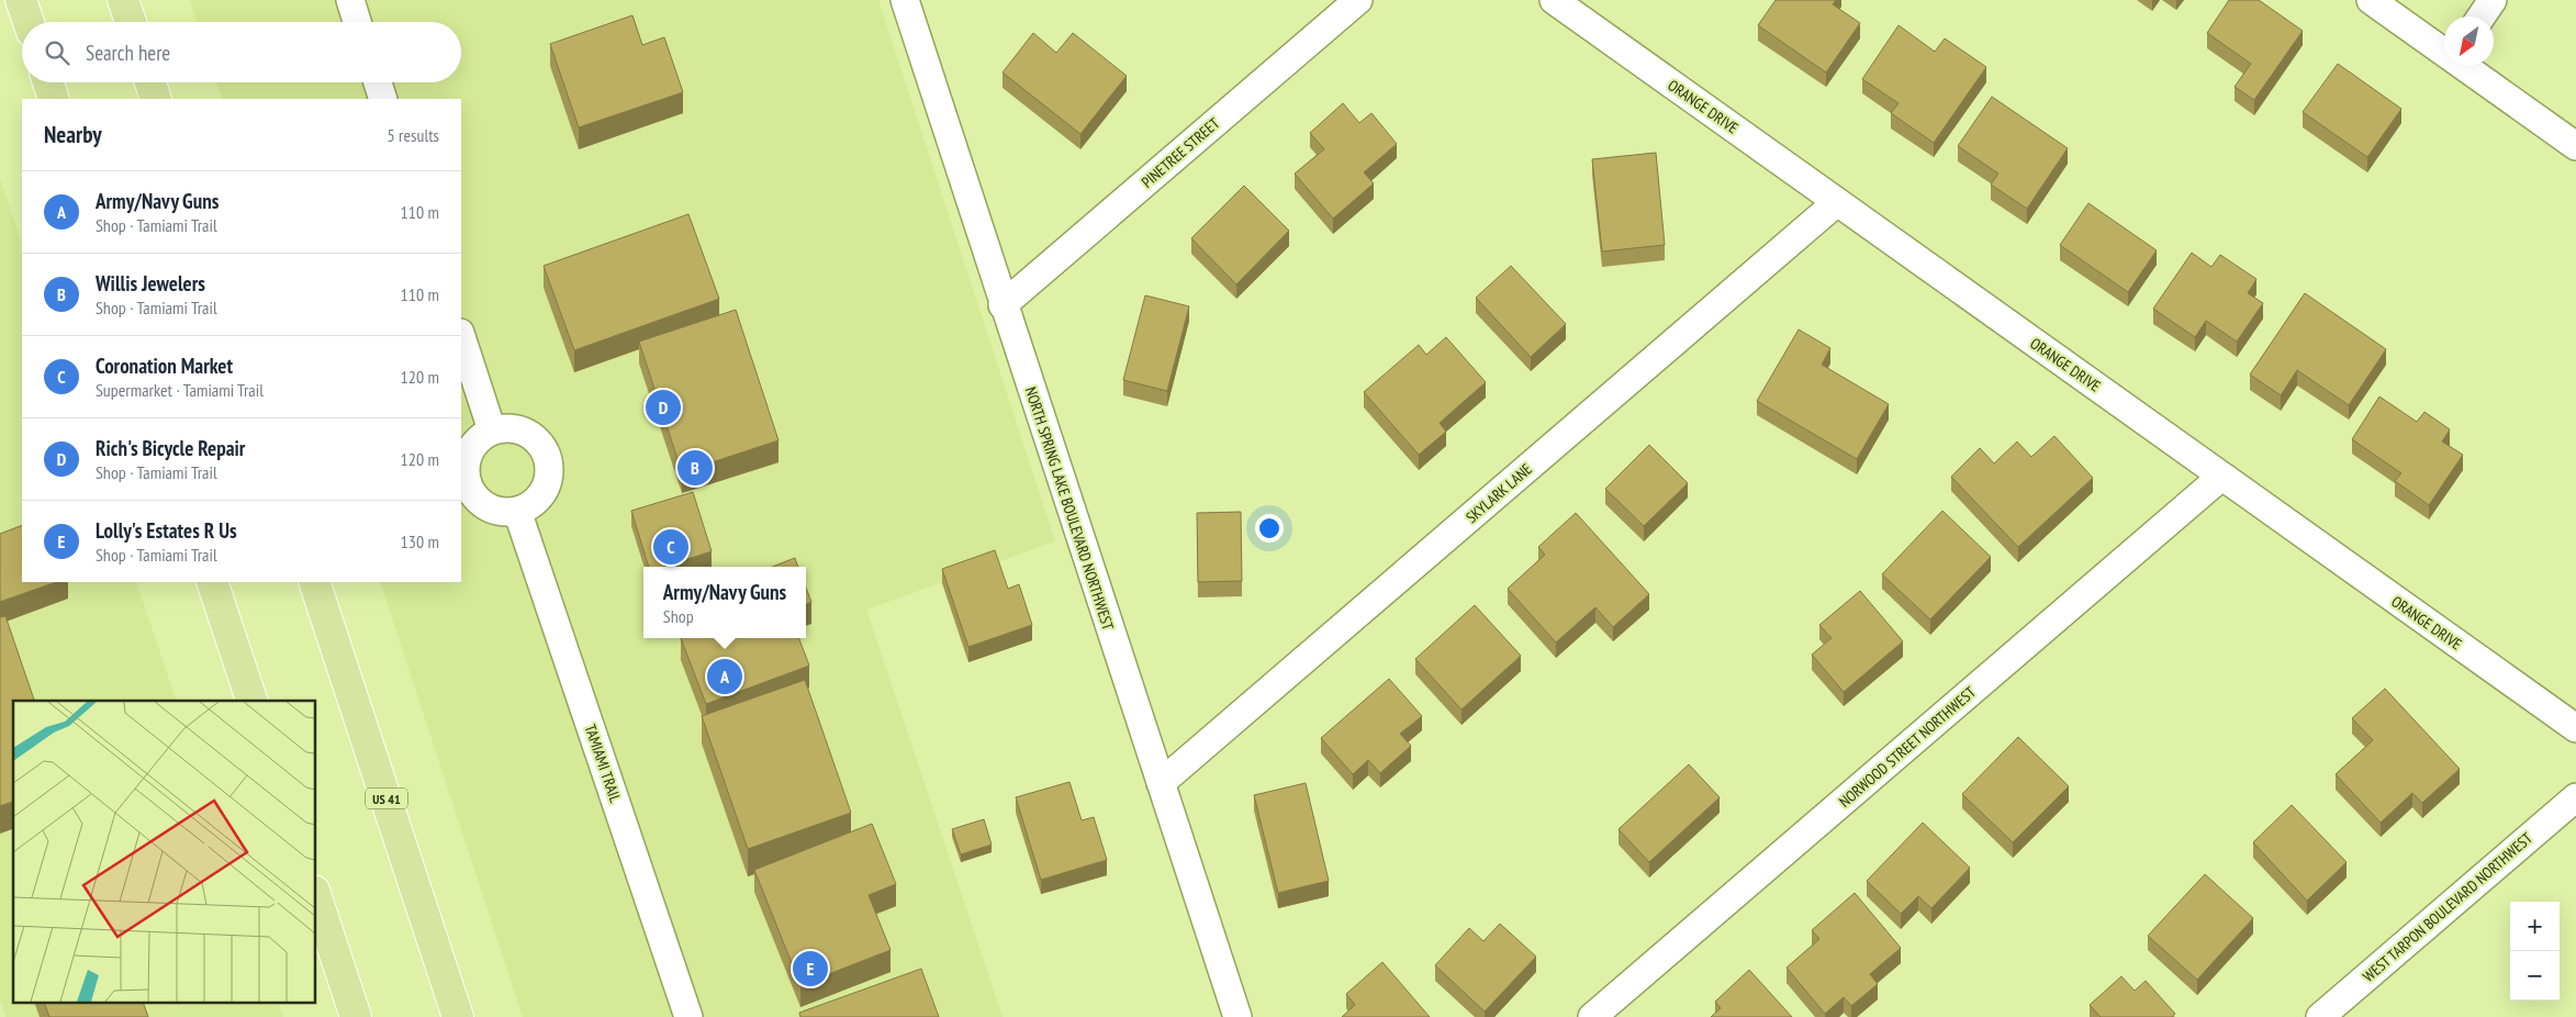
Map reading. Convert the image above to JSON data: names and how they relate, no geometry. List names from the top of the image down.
{
  "streets": {
    "main road": ["US 41"],
    "street": [
      "ORANGE DRIVE",
      "PINETREE STREET",
      "SKYLARK LANE",
      "NORTH SPRING LAKE BOULEVARD NORTHWEST",
      "NORWOOD STREET NORTHWEST",
      "TAMIAMI TRAIL",
      "WEST TARPON BOULEVARD NORTHWEST"
    ]
  },
  "crossings": [
    ["ORANGE DRIVE", "SKYLARK LANE"],
    ["ORANGE DRIVE", "NORWOOD STREET NORTHWEST"],
    ["PINETREE STREET", "NORTH SPRING LAKE BOULEVARD NORTHWEST"],
    ["SKYLARK LANE", "NORTH SPRING LAKE BOULEVARD NORTHWEST"]
  ],
  "north": "bottom left",
  "page": {
    "search": "Search here",
    "heading": ["Nearby", "5 results"],
    "list": [
      {
        "mark": "A",
        "name": "Army/Navy Guns",
        "note": "Shop · Tamiami Trail",
        "value": "110 m"
      },
      {
        "mark": "B",
        "name": "Willis Jewelers",
        "note": "Shop · Tamiami Trail",
        "value": "110 m"
      },
      {
        "mark": "C",
        "name": "Coronation Market",
        "note": "Supermarket · Tamiami Trail",
        "value": "120 m"
      },
      {
        "mark": "D",
        "name": "Rich's Bicycle Repair",
        "note": "Shop · Tamiami Trail",
        "value": "120 m"
      },
      {
        "mark": "E",
        "name": "Lolly's Estates R Us",
        "note": "Shop · Tamiami Trail",
        "value": "130 m"
      }
    ],
    "pins": [
      "D",
      "B",
      "C",
      "A",
      "E"
    ],
    "popup": ["Army/Navy Guns", "Shop"],
    "map_buttons": ["+", "−"]
  }
}
